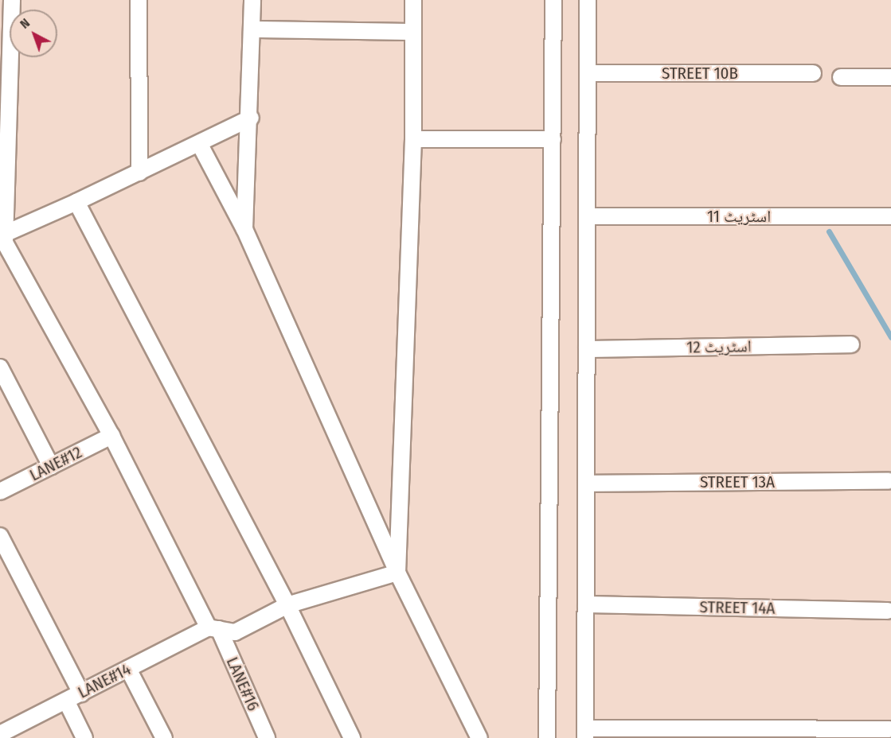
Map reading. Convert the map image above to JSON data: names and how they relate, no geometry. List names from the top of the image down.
{
  "streets": {
    "street": [
      "STREET 10B",
      "اسٹریٹ 11",
      "اسٹریٹ 12",
      "LANE#12",
      "STREET 13A",
      "STREET 14A",
      "LANE#14",
      "LANE#16"
    ]
  },
  "crossings": [
    ["LANE#12", "LANE#16"],
    ["LANE#14", "LANE#16"]
  ],
  "north": "top left"
}
